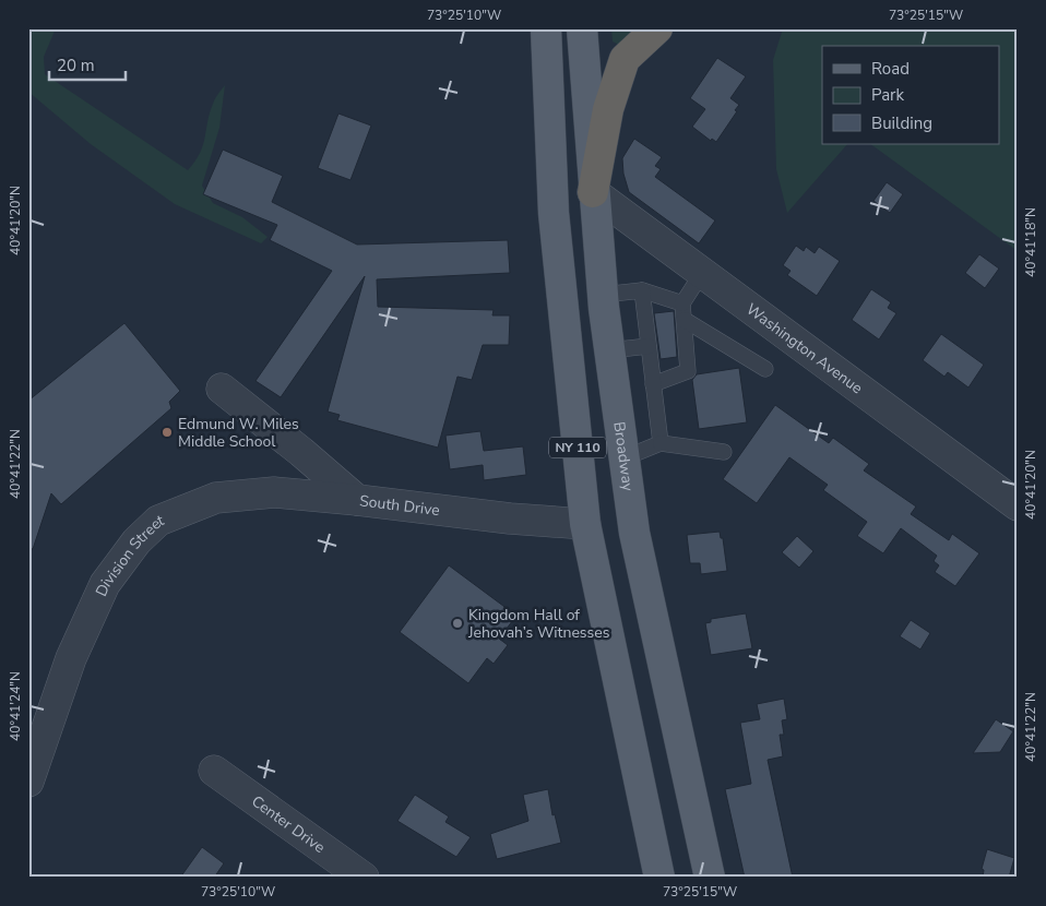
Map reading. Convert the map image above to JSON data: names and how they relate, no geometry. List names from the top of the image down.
{
  "streets": {
    "main road": ["NY 110", "Broadway"],
    "street": [
      "Washington Avenue",
      "South Drive",
      "Division Street",
      "Center Drive"
    ]
  },
  "crossings": [
    ["Washington Avenue", "Broadway"],
    ["NY 110", "South Drive"],
    ["South Drive", "Division Street"]
  ],
  "places": ["Edmund W. Miles Middle School", "Kingdom Hall of Jehovah’s Witnesses"],
  "legend": ["Road", "Park", "Building"],
  "scale_bar": "20 m",
  "coordinates": [
    "73°25'10\"W",
    "73°25'15\"W",
    "40°41'20\"N",
    "40°41'18\"N",
    "40°41'22\"N",
    "40°41'24\"N"
  ]
}
